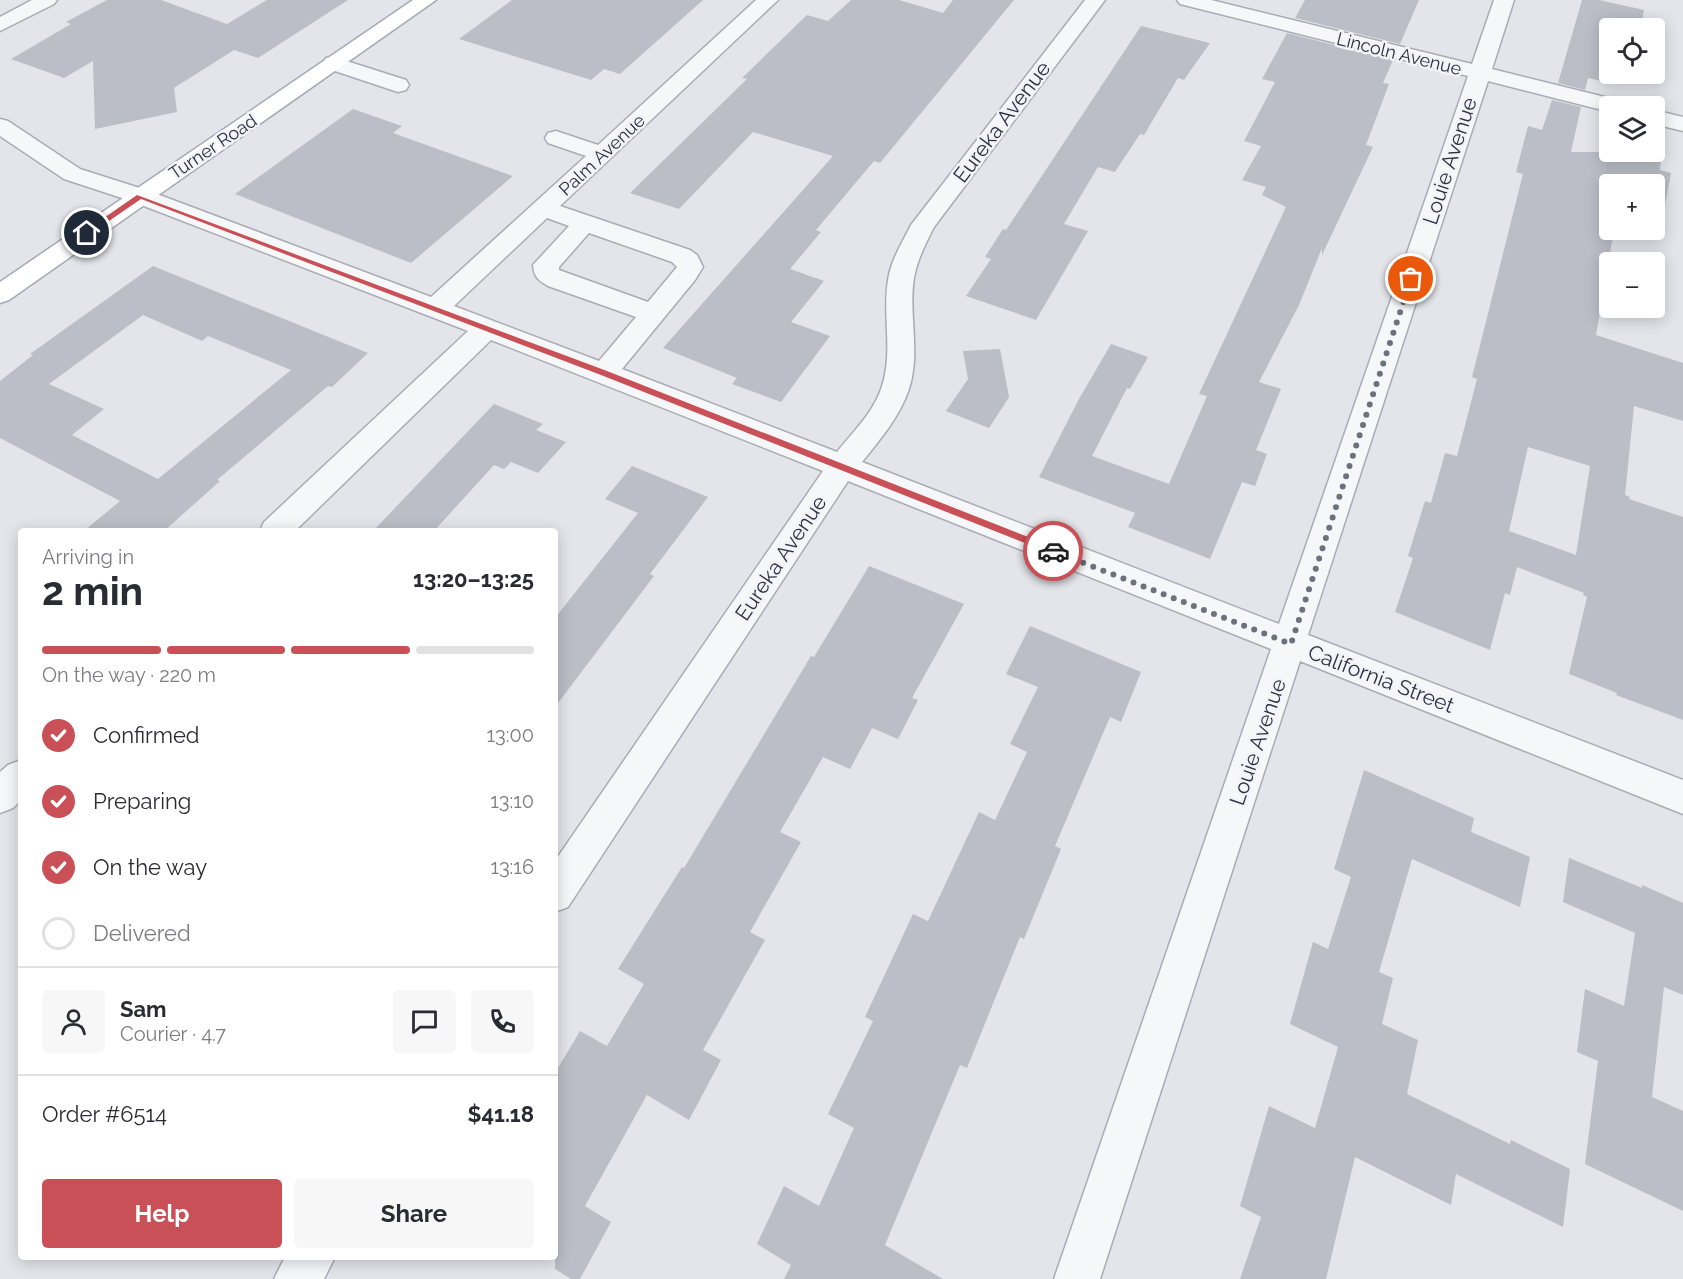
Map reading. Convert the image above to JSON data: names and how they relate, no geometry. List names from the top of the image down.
{
  "streets": {
    "main road": ["Turner Road"],
    "street": [
      "Lincoln Avenue",
      "Eureka Avenue",
      "Palm Avenue",
      "Louie Avenue",
      "California Street"
    ]
  },
  "crossings": [
    ["Lincoln Avenue", "Louie Avenue"],
    ["Eureka Avenue", "California Street"],
    ["Turner Road", "California Street"],
    ["Palm Avenue", "California Street"],
    ["Louie Avenue", "California Street"]
  ],
  "page": {
    "map_buttons": ["+", "−"],
    "heading": ["2 min", "Arriving in", "13:20–13:25"],
    "panel": [
      "Sam",
      "Courier · 4.7",
      "Order #6514",
      "$41.18"
    ],
    "bar": "On the way · 220 m",
    "list": [
      ["Confirmed", "13:00"],
      ["Preparing", "13:10"],
      ["On the way", "13:16"],
      "Delivered"
    ],
    "buttons": ["Help", "Share"]
  }
}
